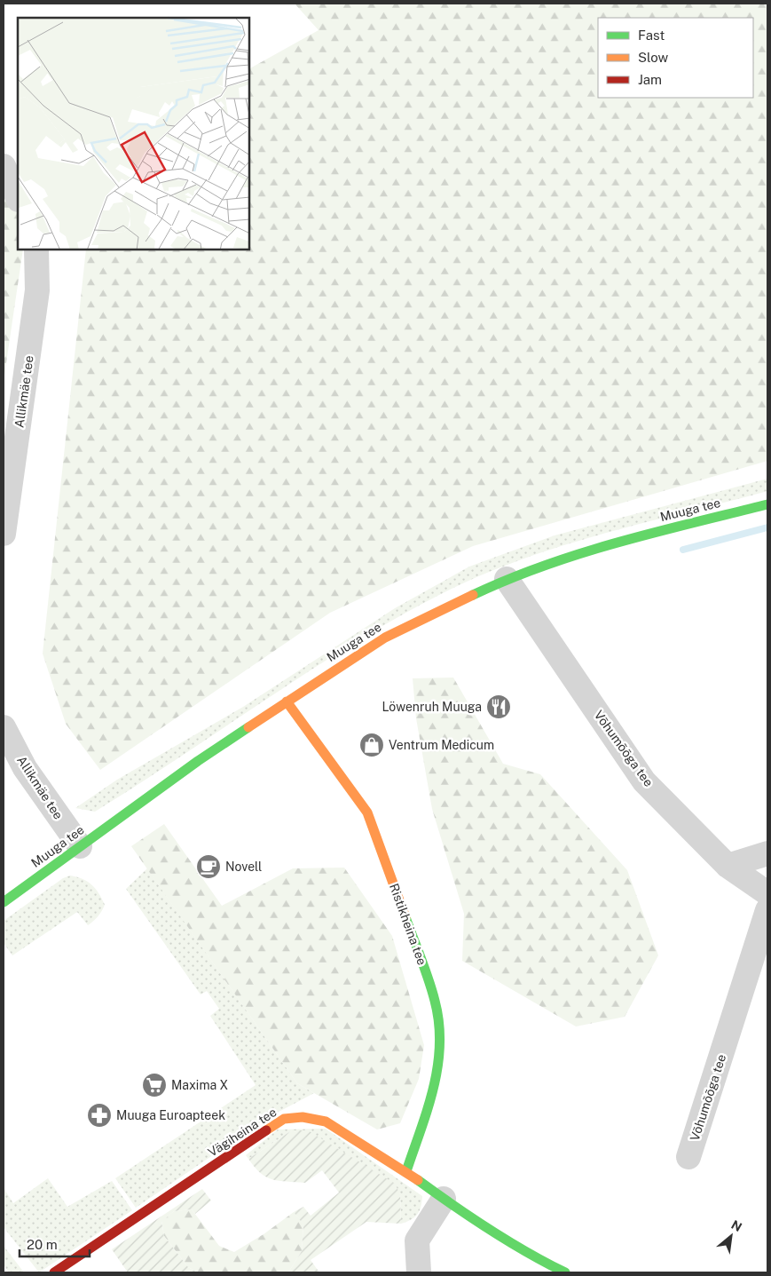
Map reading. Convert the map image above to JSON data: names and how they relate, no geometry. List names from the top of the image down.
{
  "streets": {
    "street": [
      "Allikmäe tee",
      "Muuga tee",
      "Võhumõõga tee",
      "Ristikheina tee",
      "Vägiheina tee"
    ]
  },
  "crossings": [
    ["Allikmäe tee", "Muuga tee"],
    ["Muuga tee", "Võhumõõga tee"],
    ["Muuga tee", "Ristikheina tee"],
    ["Ristikheina tee", "Vägiheina tee"]
  ],
  "places": {
    "restaurant": ["Löwenruh Muuga"],
    "shop": ["Ventrum Medicum"],
    "cafe": ["Novell"],
    "supermarket": ["Maxima X"],
    "pharmacy": ["Muuga Euroapteek"]
  },
  "legend": ["Fast", "Slow", "Jam"],
  "scale_bar": "20 m",
  "north": "top right"
}
